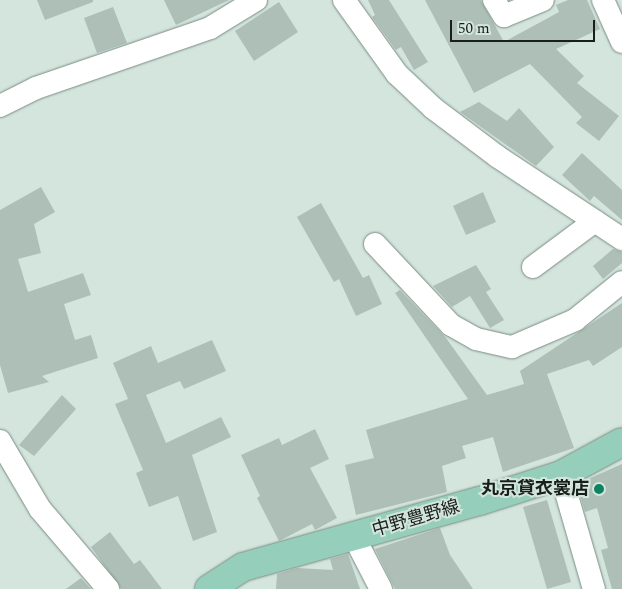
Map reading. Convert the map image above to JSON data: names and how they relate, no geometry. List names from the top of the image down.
{
  "streets": {
    "main road": ["中野豊野線"]
  },
  "places": ["丸京貸衣裳店"],
  "scale_bar": "50 m"
}
